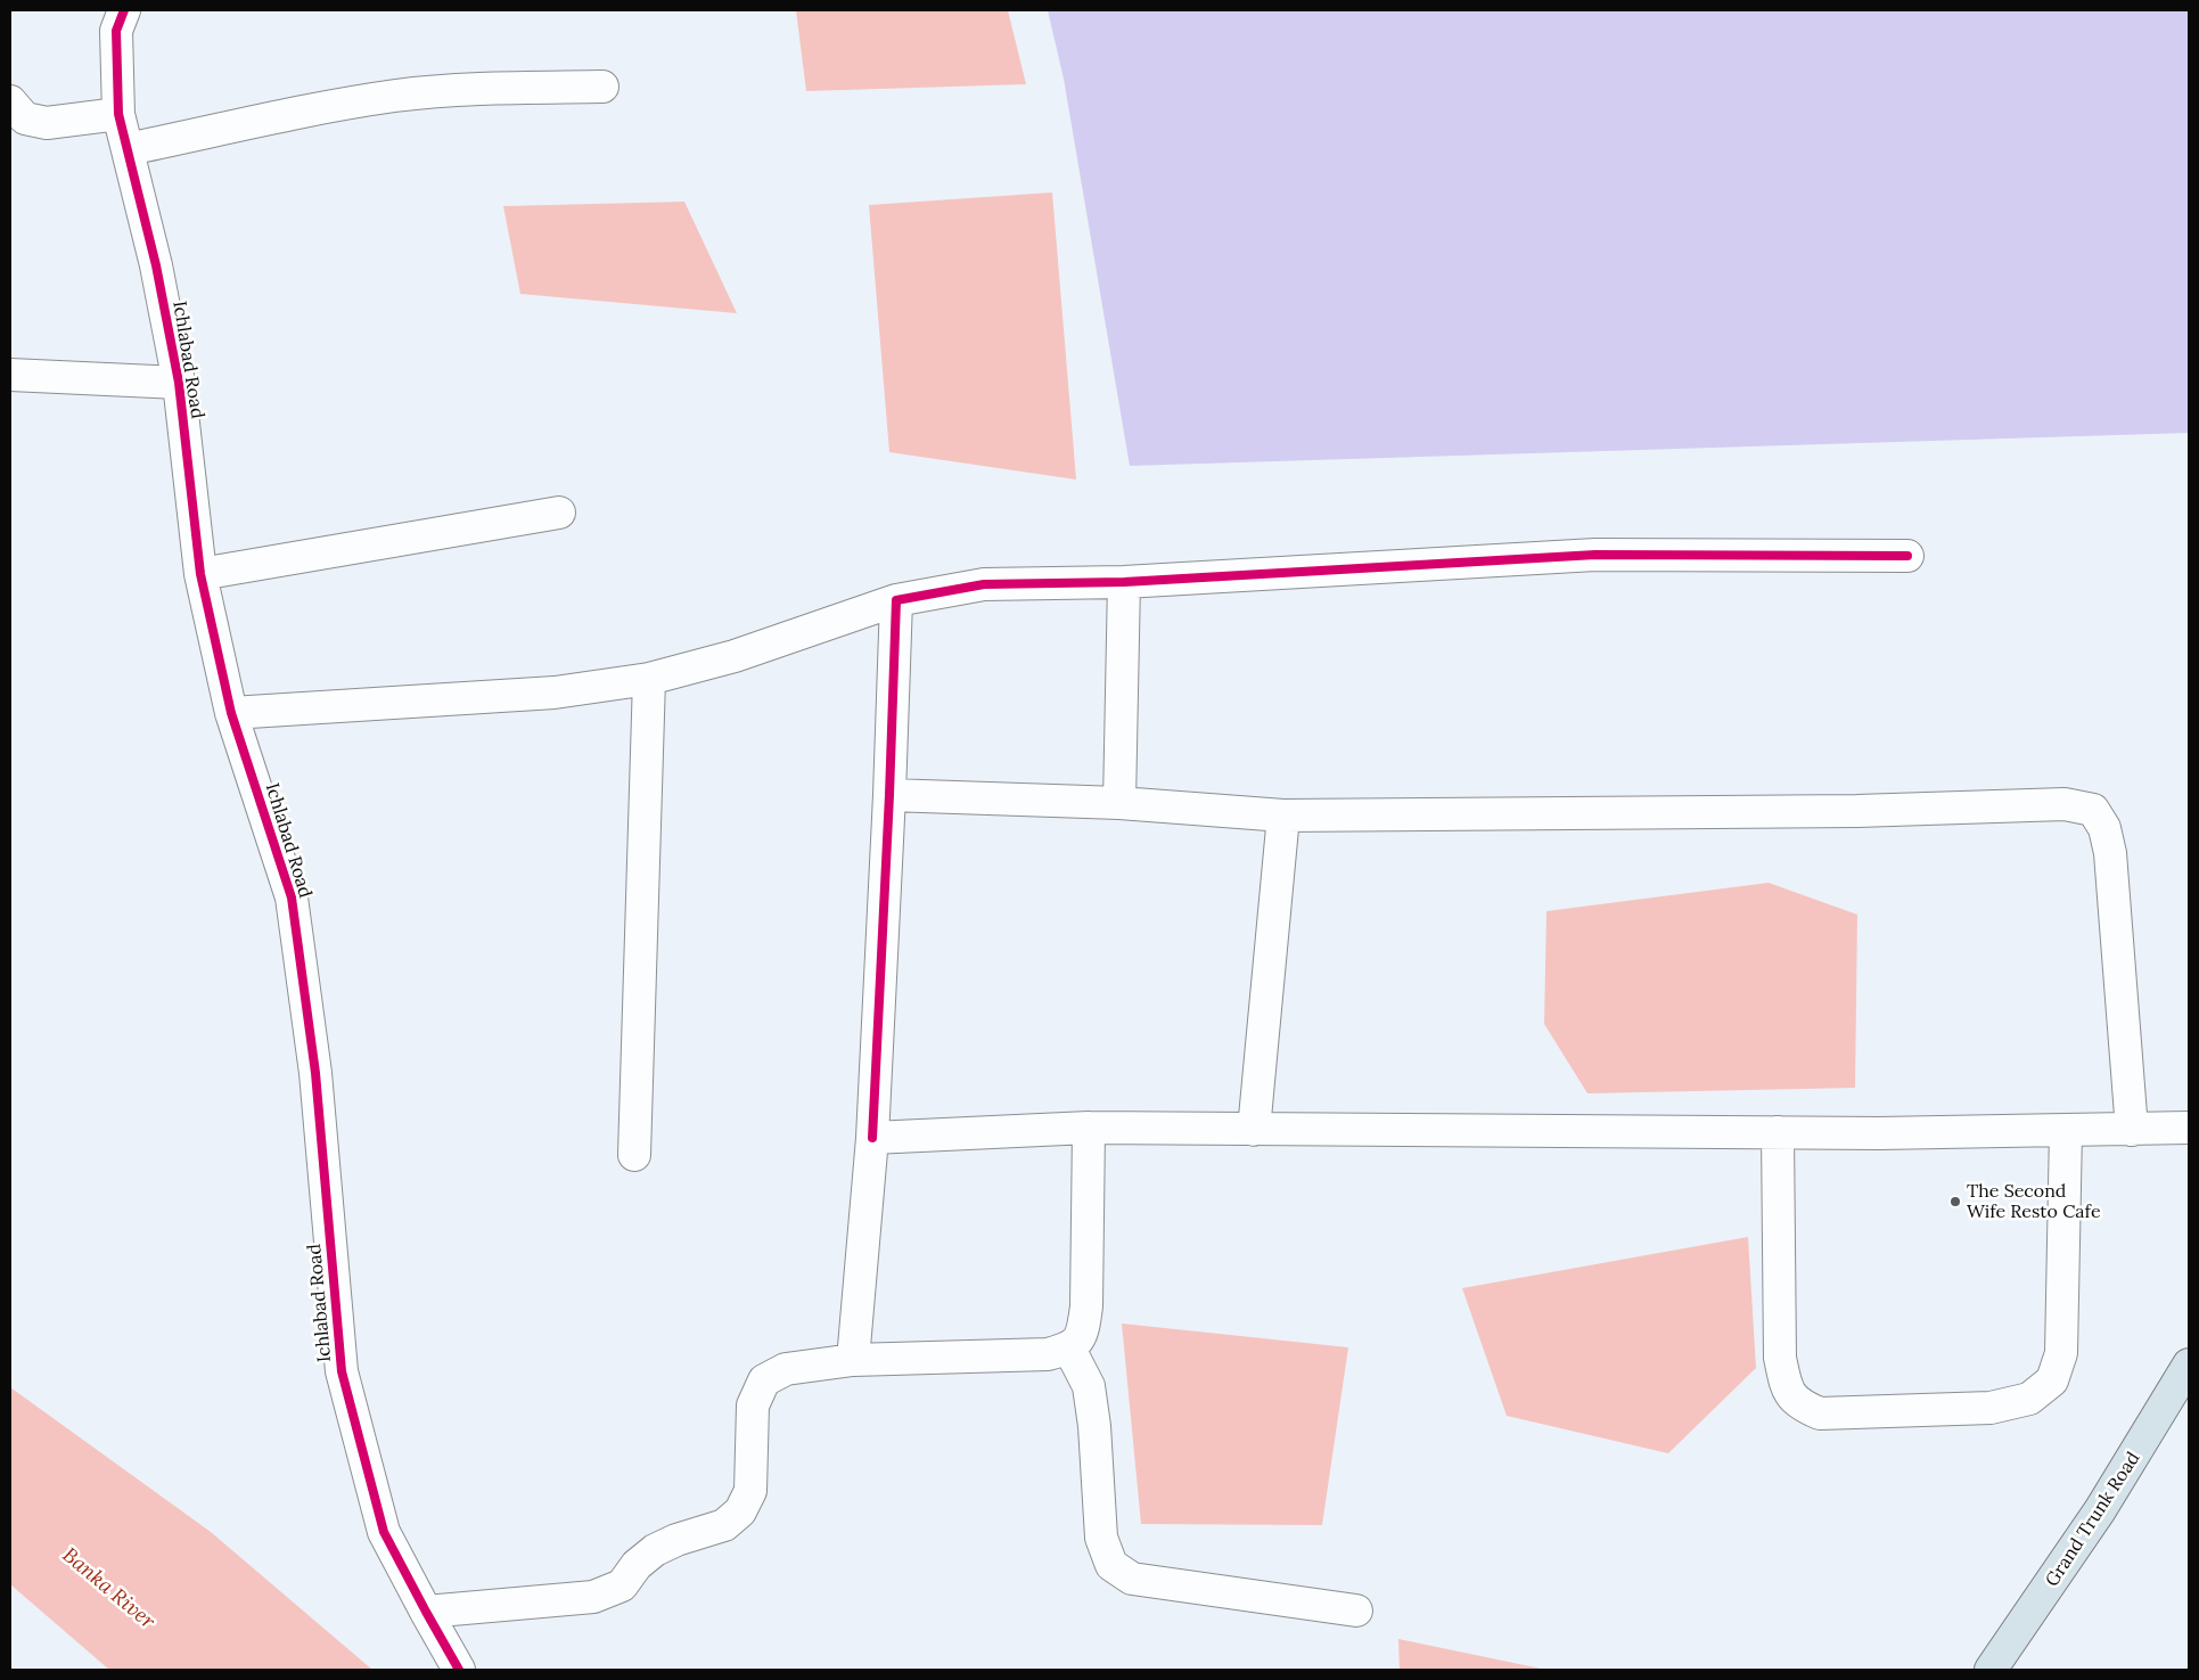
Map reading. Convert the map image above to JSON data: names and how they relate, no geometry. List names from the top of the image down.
{
  "streets": {
    "highway": ["Grand Trunk Road"],
    "street": ["Ichlabad Road"]
  },
  "water": ["Banka River"],
  "places": ["The Second Wife Resto Cafe"]
}
